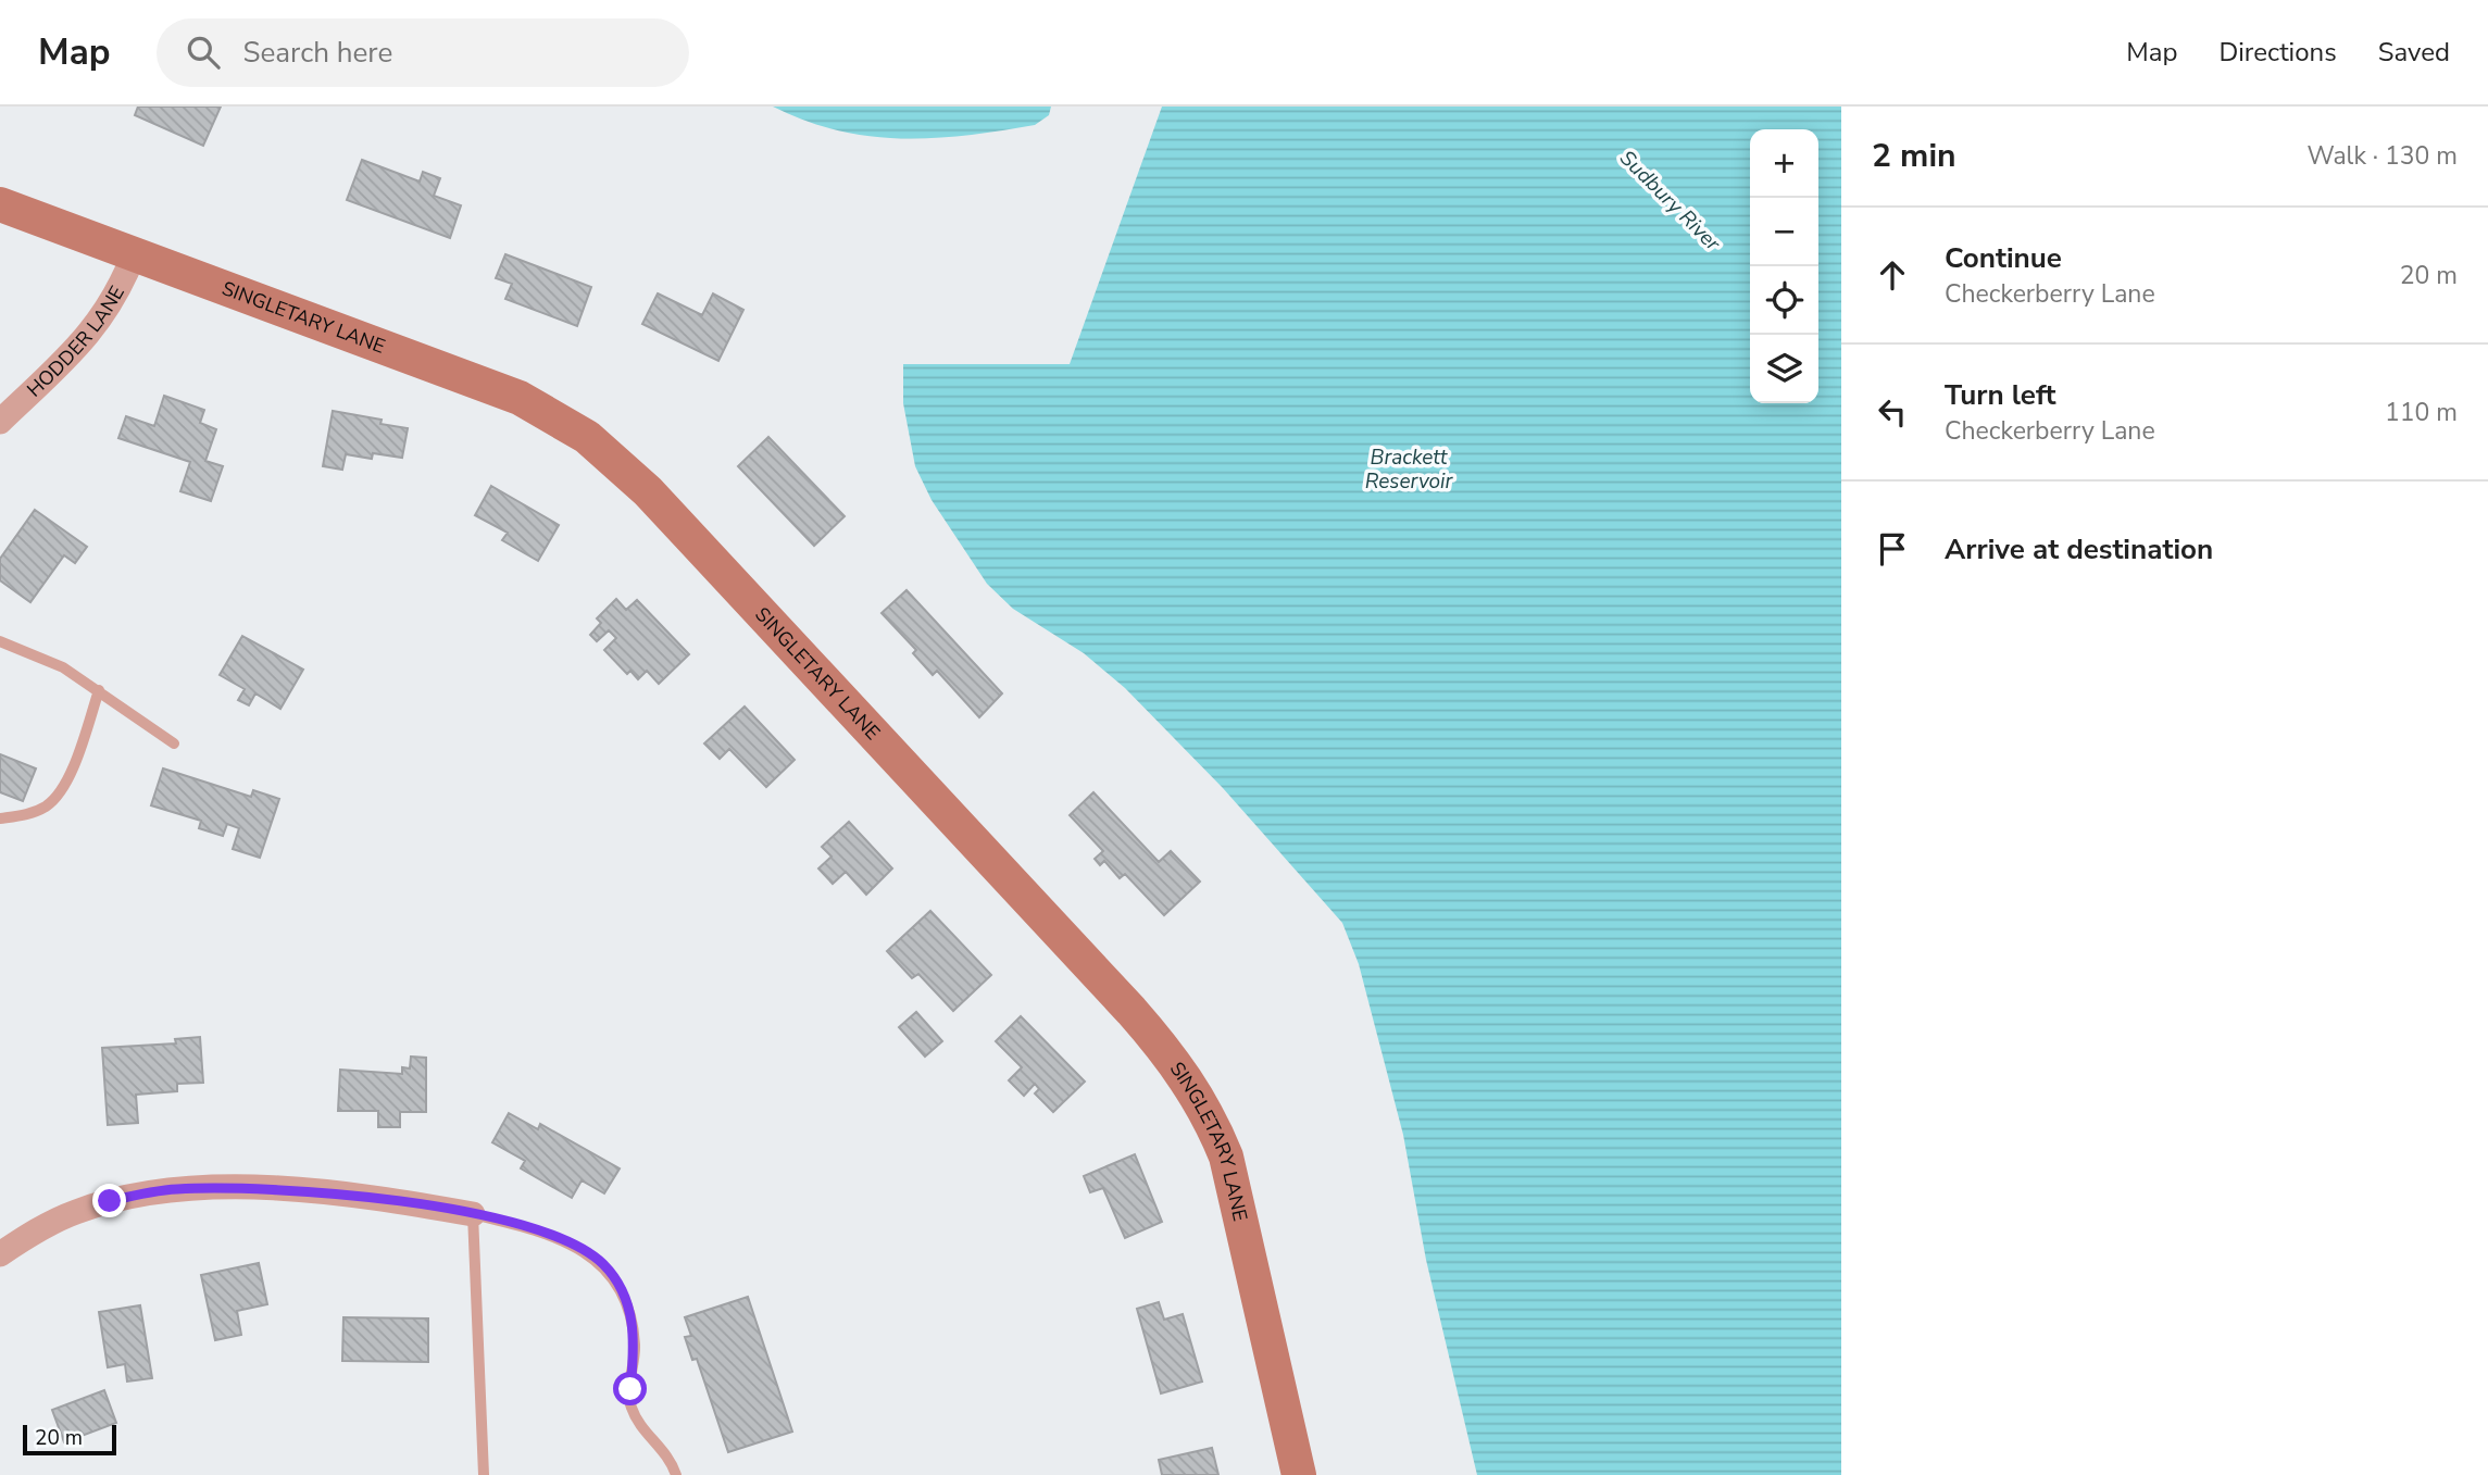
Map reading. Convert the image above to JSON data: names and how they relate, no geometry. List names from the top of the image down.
{
  "streets": {
    "street": ["SINGLETARY LANE", "HODDER LANE"]
  },
  "crossings": [
    ["SINGLETARY LANE", "HODDER LANE"]
  ],
  "water": ["Sudbury River", "Brackett Reservoir"],
  "scale_bar": "20 m",
  "page": {
    "header": "Map",
    "search": "Search here",
    "nav": ["Map", "Directions", "Saved"],
    "heading": ["2 min", "Walk · 130 m"],
    "map_buttons": ["+", "−"],
    "list": [
      ["Continue", "Checkerberry Lane", "20 m"],
      ["Turn left", "Checkerberry Lane", "110 m"],
      "Arrive at destination"
    ],
    "scale": "20 m"
  }
}
